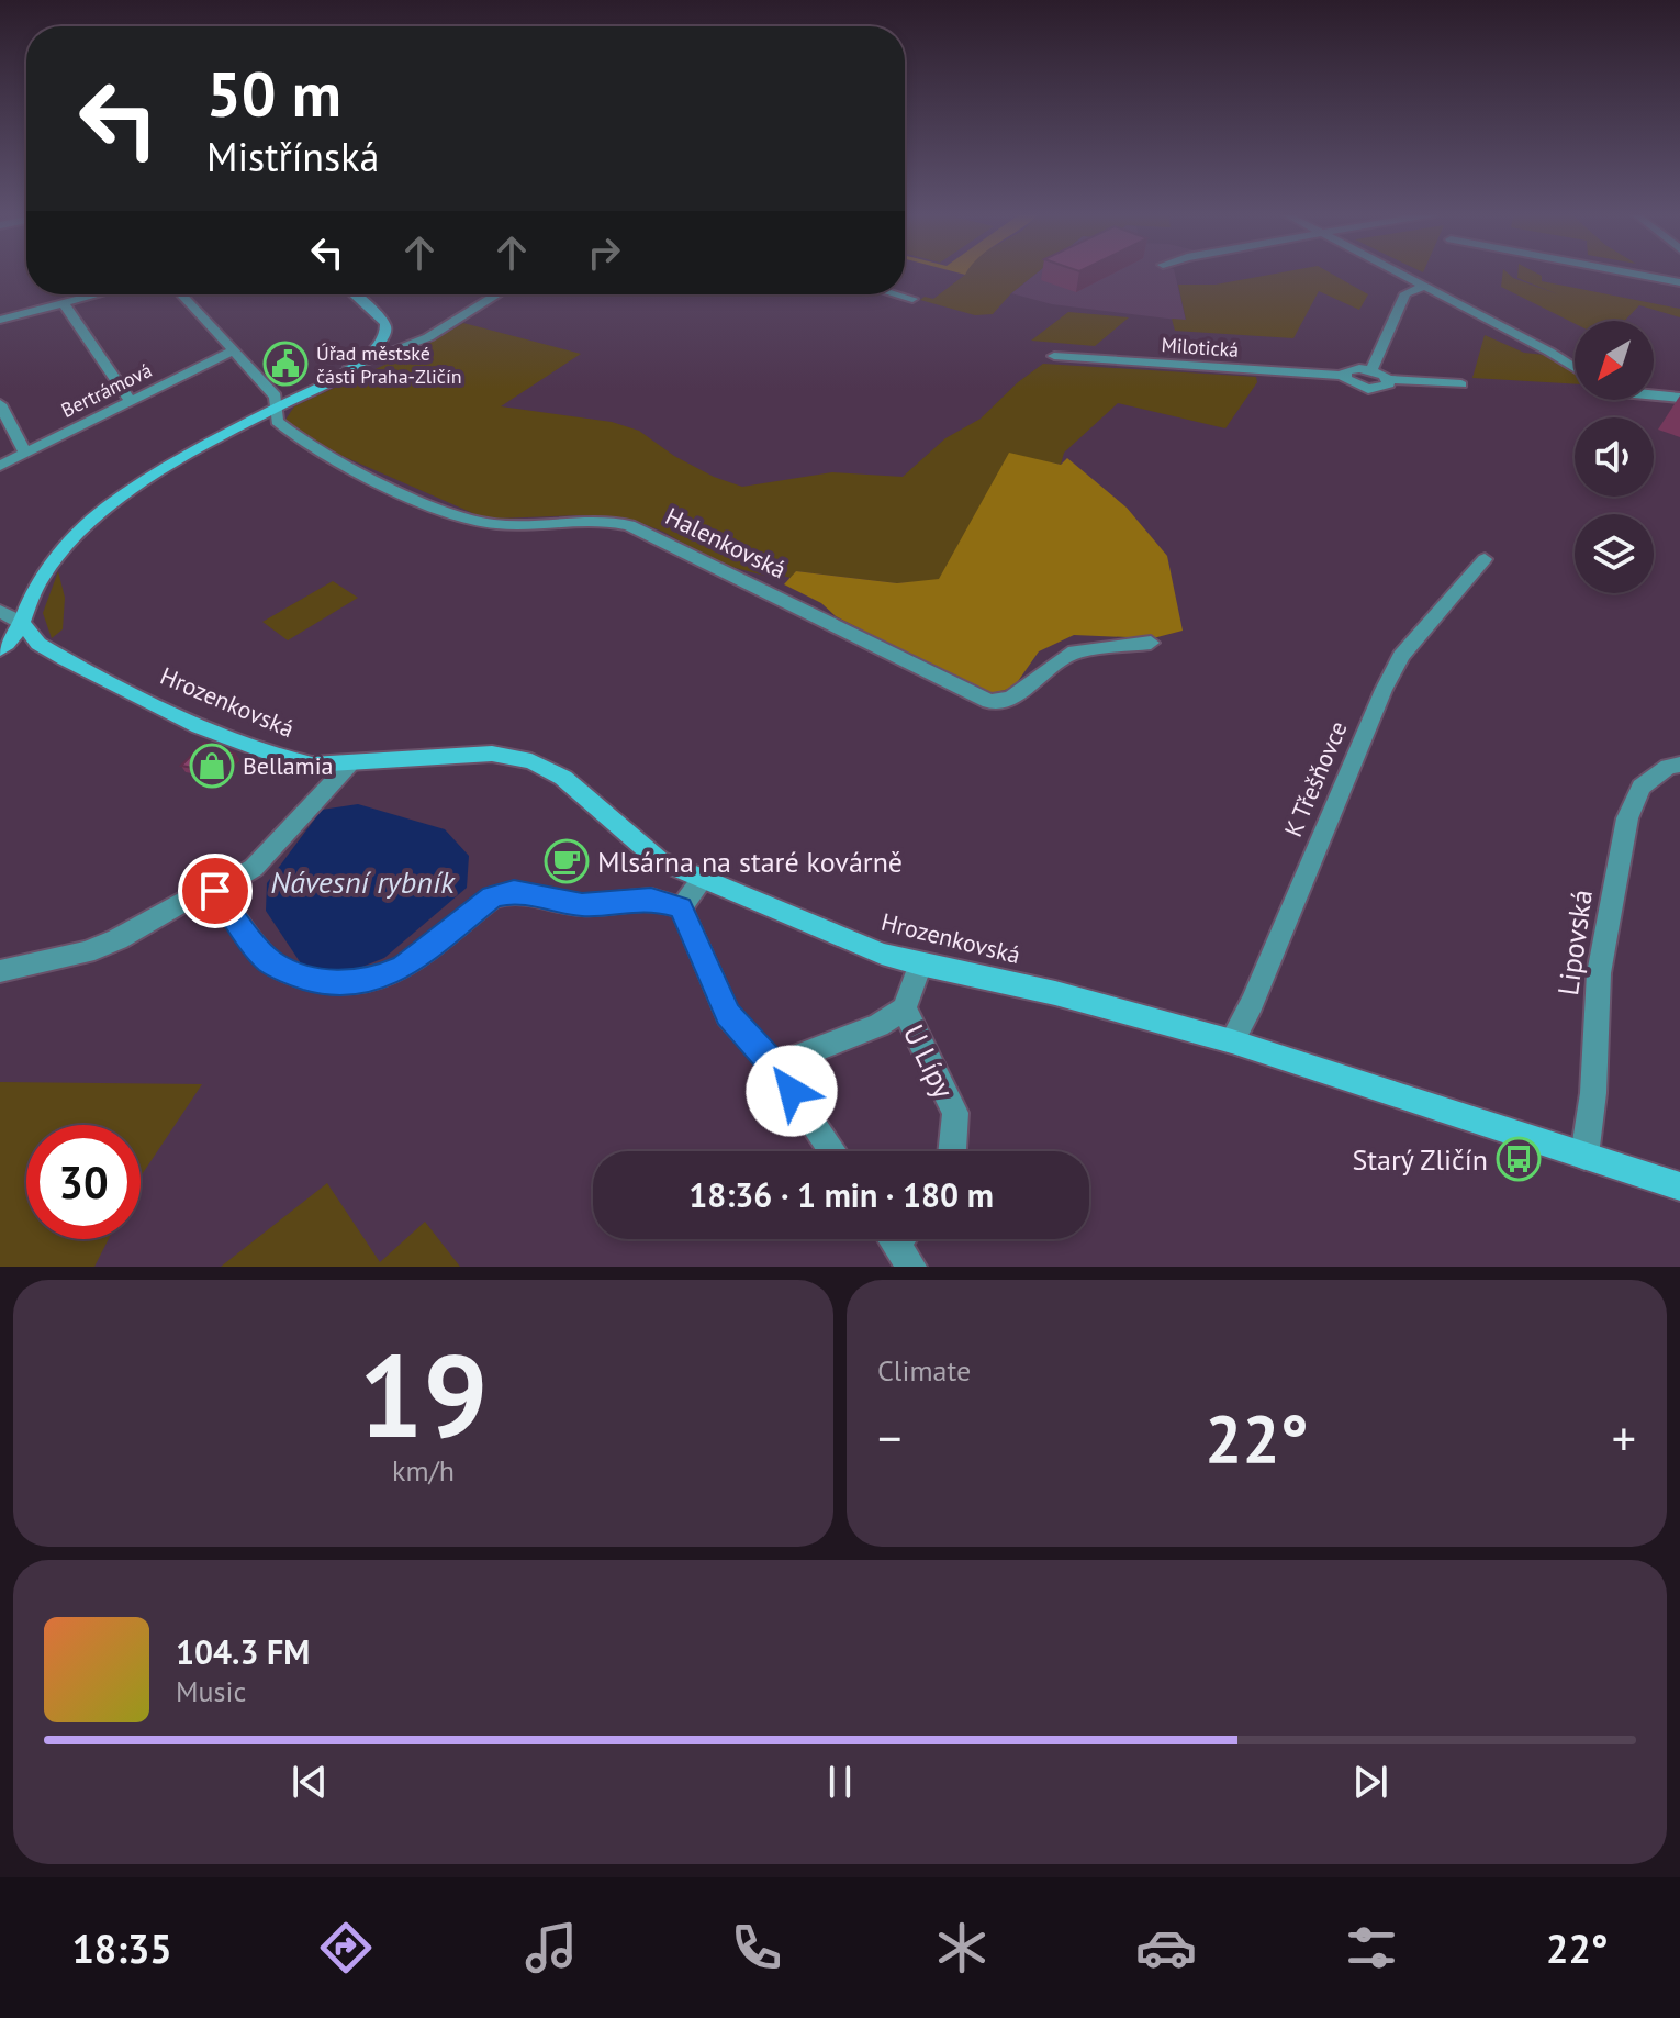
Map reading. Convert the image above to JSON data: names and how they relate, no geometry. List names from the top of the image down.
{
  "streets": {
    "street": [
      "Milotická",
      "Bertrámová",
      "Halenkovská",
      "Hrozenkovská",
      "K Třešňovce",
      "Lipovská",
      "U Lípy"
    ]
  },
  "crossings": [
    ["Bertrámová", "Halenkovská"],
    ["Hrozenkovská", "K Třešňovce"],
    ["Hrozenkovská", "Lipovská"],
    ["Hrozenkovská", "U Lípy"]
  ],
  "water": ["Návesní rybník"],
  "places": {
    "public building": ["Úřad městské části Praha-Zličín"],
    "shop": ["Bellamia"],
    "cafe": ["Mlsárna na staré kovárně"],
    "bus stop": ["Starý Zličín"]
  },
  "north": "bottom left",
  "page": {
    "turn": ["50 m", "Mistřínská"],
    "limit": "30",
    "trip": "18:36 · 1 min · 180 m",
    "tile": [
      ["19", "km/h"],
      "Climate"
    ],
    "heat": ["−", "22°", "+"],
    "song": ["104.3 FM", "Music"],
    "tabs": ["18:35", "22°"]
  }
}
